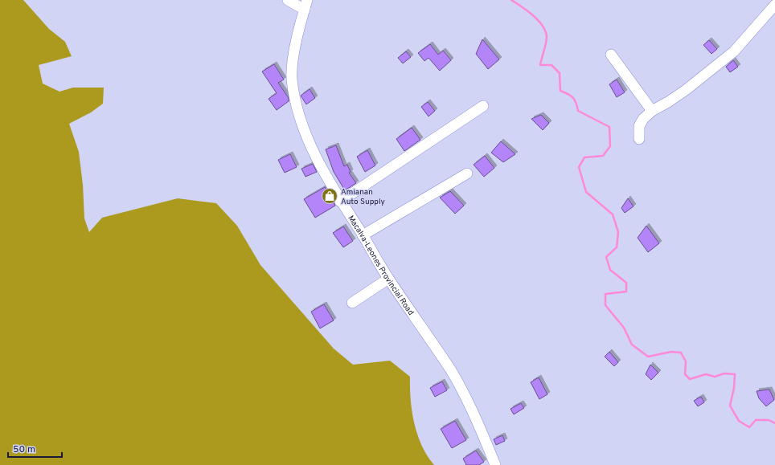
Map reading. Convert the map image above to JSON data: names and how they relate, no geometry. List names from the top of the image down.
{
  "streets": {
    "street": ["Macalva-Leones Provincial Road"]
  },
  "places": {
    "shop": ["Amianan Auto Supply"]
  },
  "scale_bar": "50 m"
}
